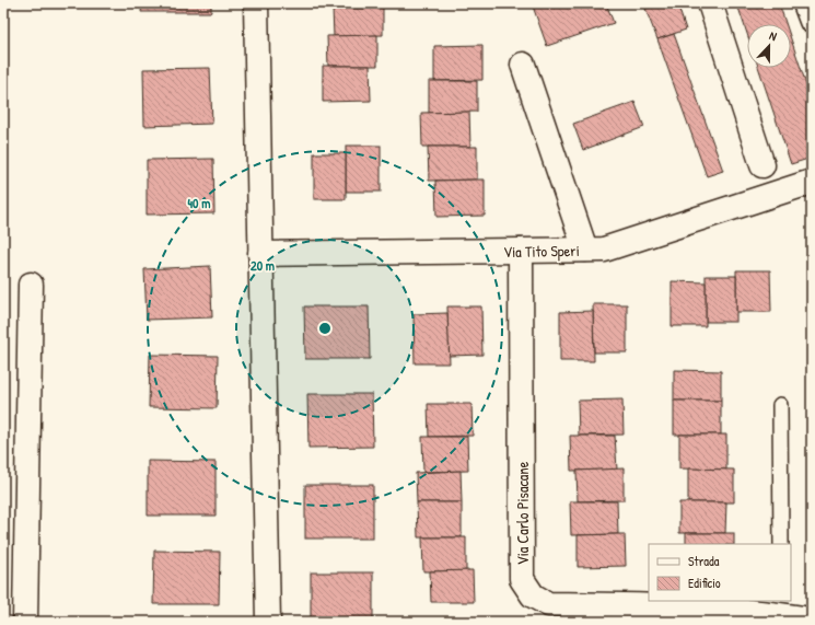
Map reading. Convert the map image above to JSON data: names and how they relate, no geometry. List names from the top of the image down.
{
  "streets": {
    "street": ["Via Tito Speri", "Via Carlo Pisacane"]
  },
  "crossings": [
    ["Via Tito Speri", "Via Carlo Pisacane"]
  ],
  "legend": ["Strada", "Edificio"],
  "north": "top",
  "rings": ["40 m", "20 m"]
}
